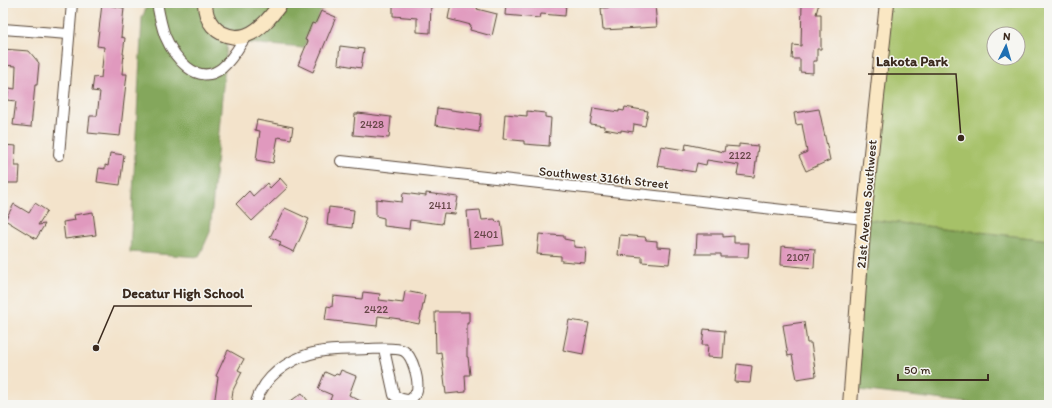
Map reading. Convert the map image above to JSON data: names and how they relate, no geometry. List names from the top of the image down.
{
  "streets": {
    "main road": ["21st Avenue Southwest"],
    "street": ["Southwest 316th Street"]
  },
  "crossings": [
    ["Southwest 316th Street", "21st Avenue Southwest"]
  ],
  "places": ["Lakota Park", "Decatur High School"],
  "house_numbers": [
    "2428",
    "2122",
    "2411",
    "2401",
    "2107",
    "2422"
  ],
  "scale_bar": "50 m",
  "north": "top"
}
